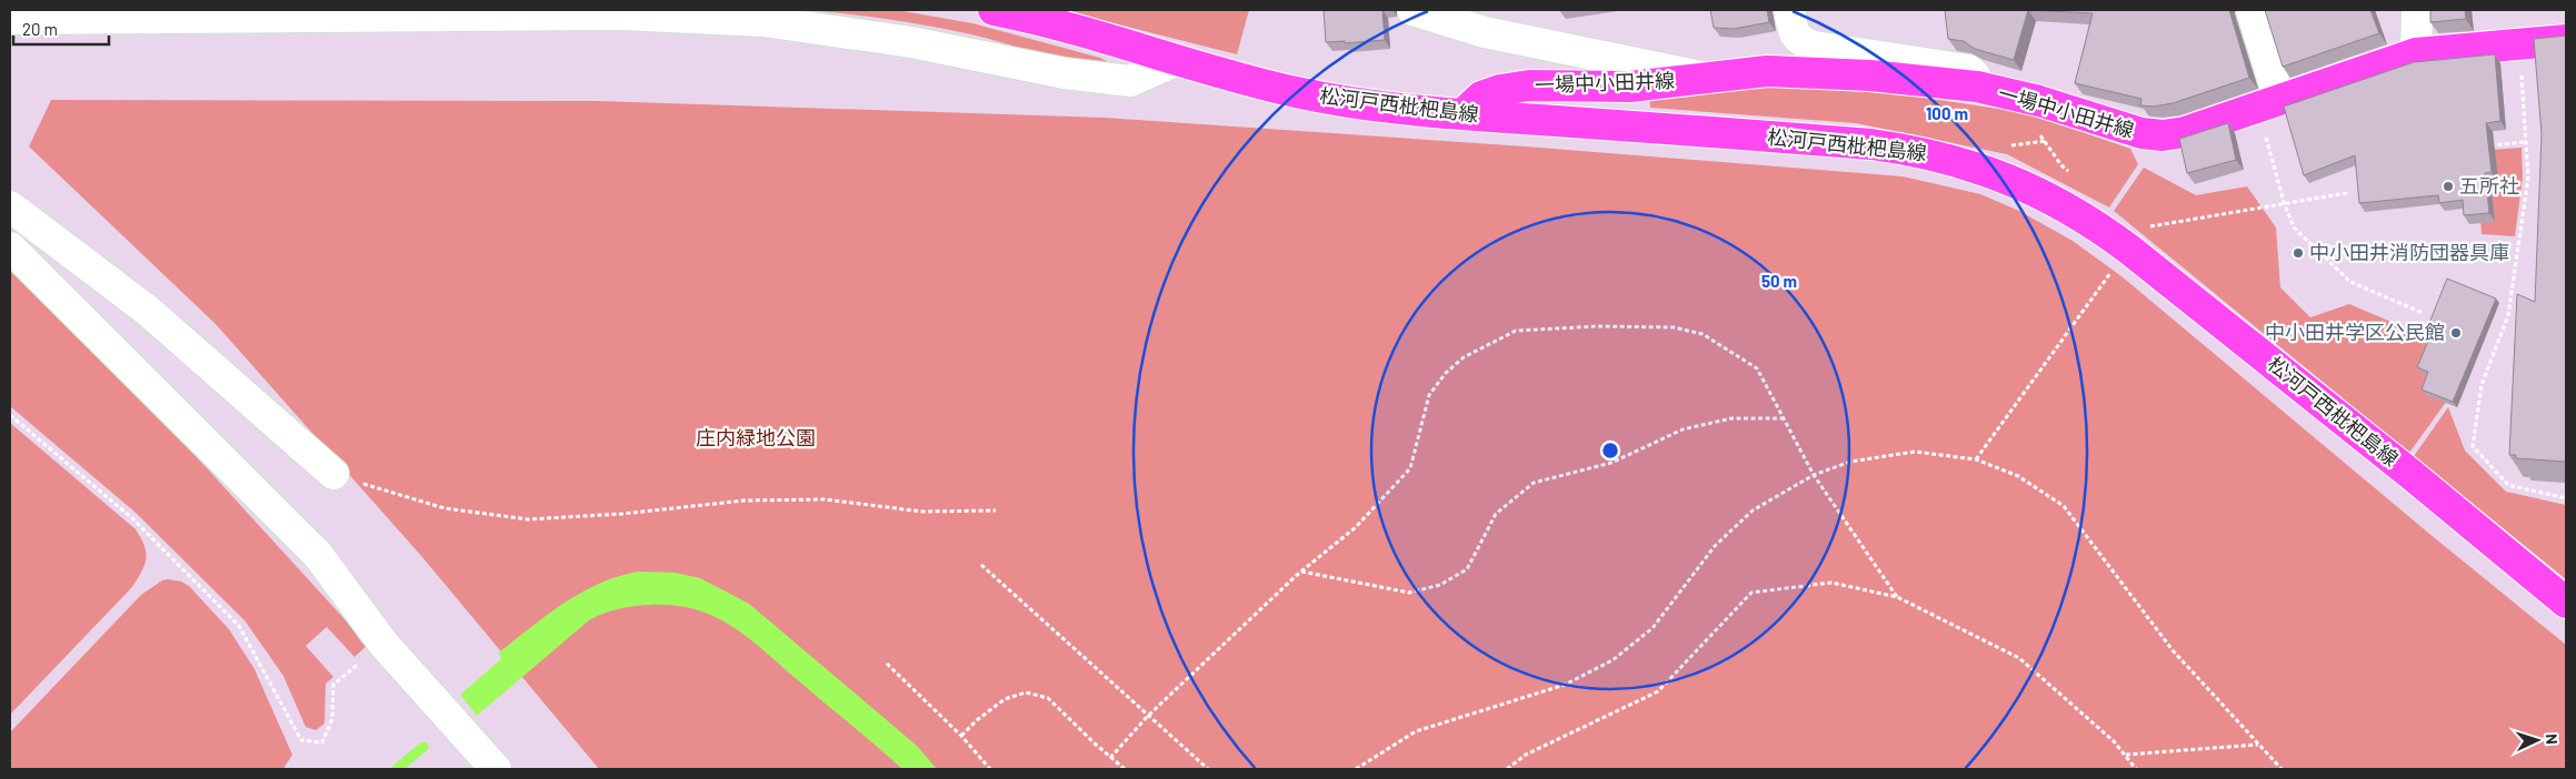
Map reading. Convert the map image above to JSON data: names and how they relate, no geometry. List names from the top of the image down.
{
  "streets": {
    "main road": ["一場中小田井線", "松河戸西枇杷島線"]
  },
  "crossings": [
    ["一場中小田井線", "松河戸西枇杷島線"]
  ],
  "parks": ["庄内緑地公園"],
  "places": ["五所社", "中小田井消防団器具庫", "中小田井学区公民館"],
  "scale_bar": "20 m",
  "north": "right",
  "rings": ["100 m", "50 m"]
}
